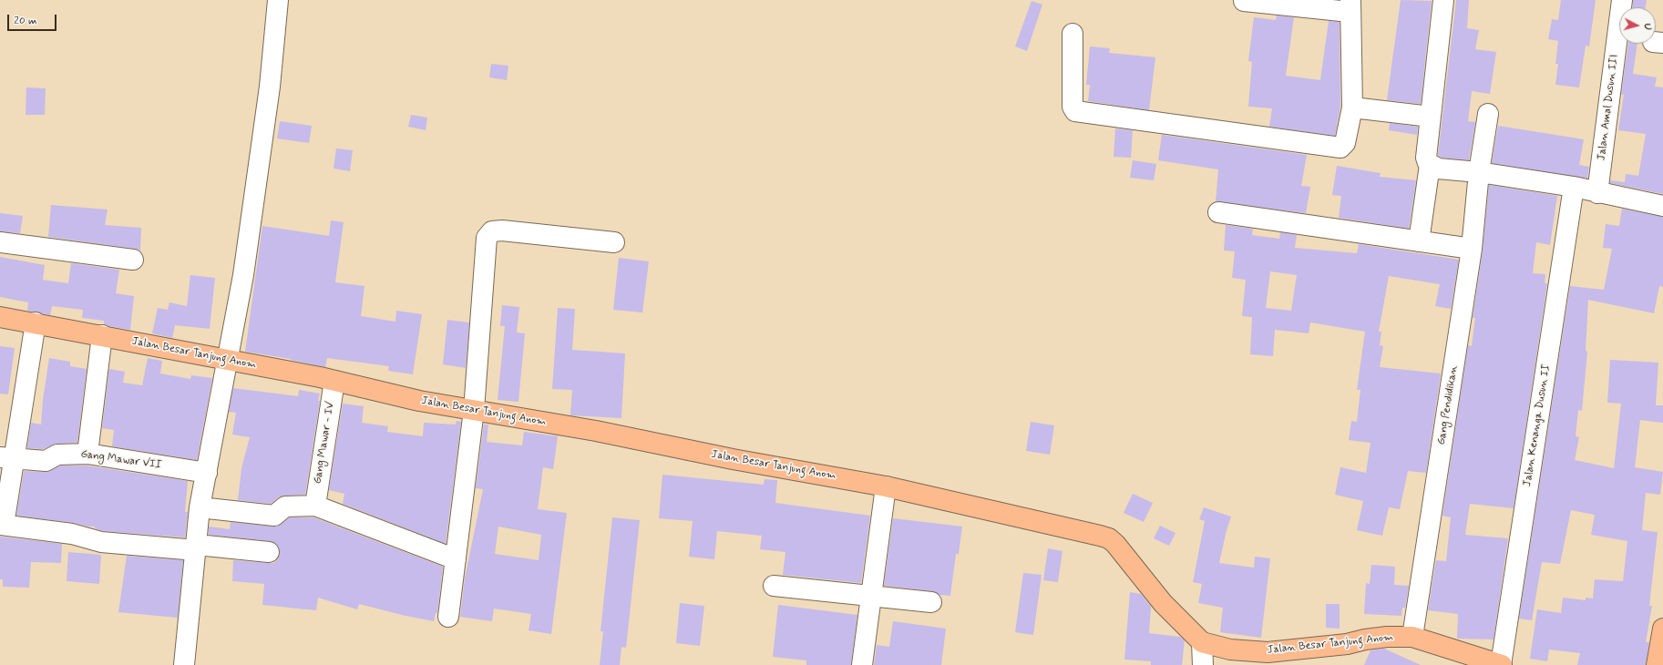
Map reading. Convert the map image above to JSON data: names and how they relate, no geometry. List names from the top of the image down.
{
  "streets": {
    "main road": ["Jalan Besar Tanjung Anom"],
    "street": [
      "Jalan Amal Dusun III",
      "Gang Pendidikan",
      "Jalan Kenanga Dusun II",
      "Gang Mawar - IV",
      "Gang Mawar VII"
    ]
  },
  "crossings": [
    ["Jalan Besar Tanjung Anom", "Gang Pendidikan"],
    ["Jalan Besar Tanjung Anom", "Jalan Kenanga Dusun II"],
    ["Jalan Besar Tanjung Anom", "Gang Mawar - IV"]
  ],
  "scale_bar": "20 m",
  "north": "right"
}
